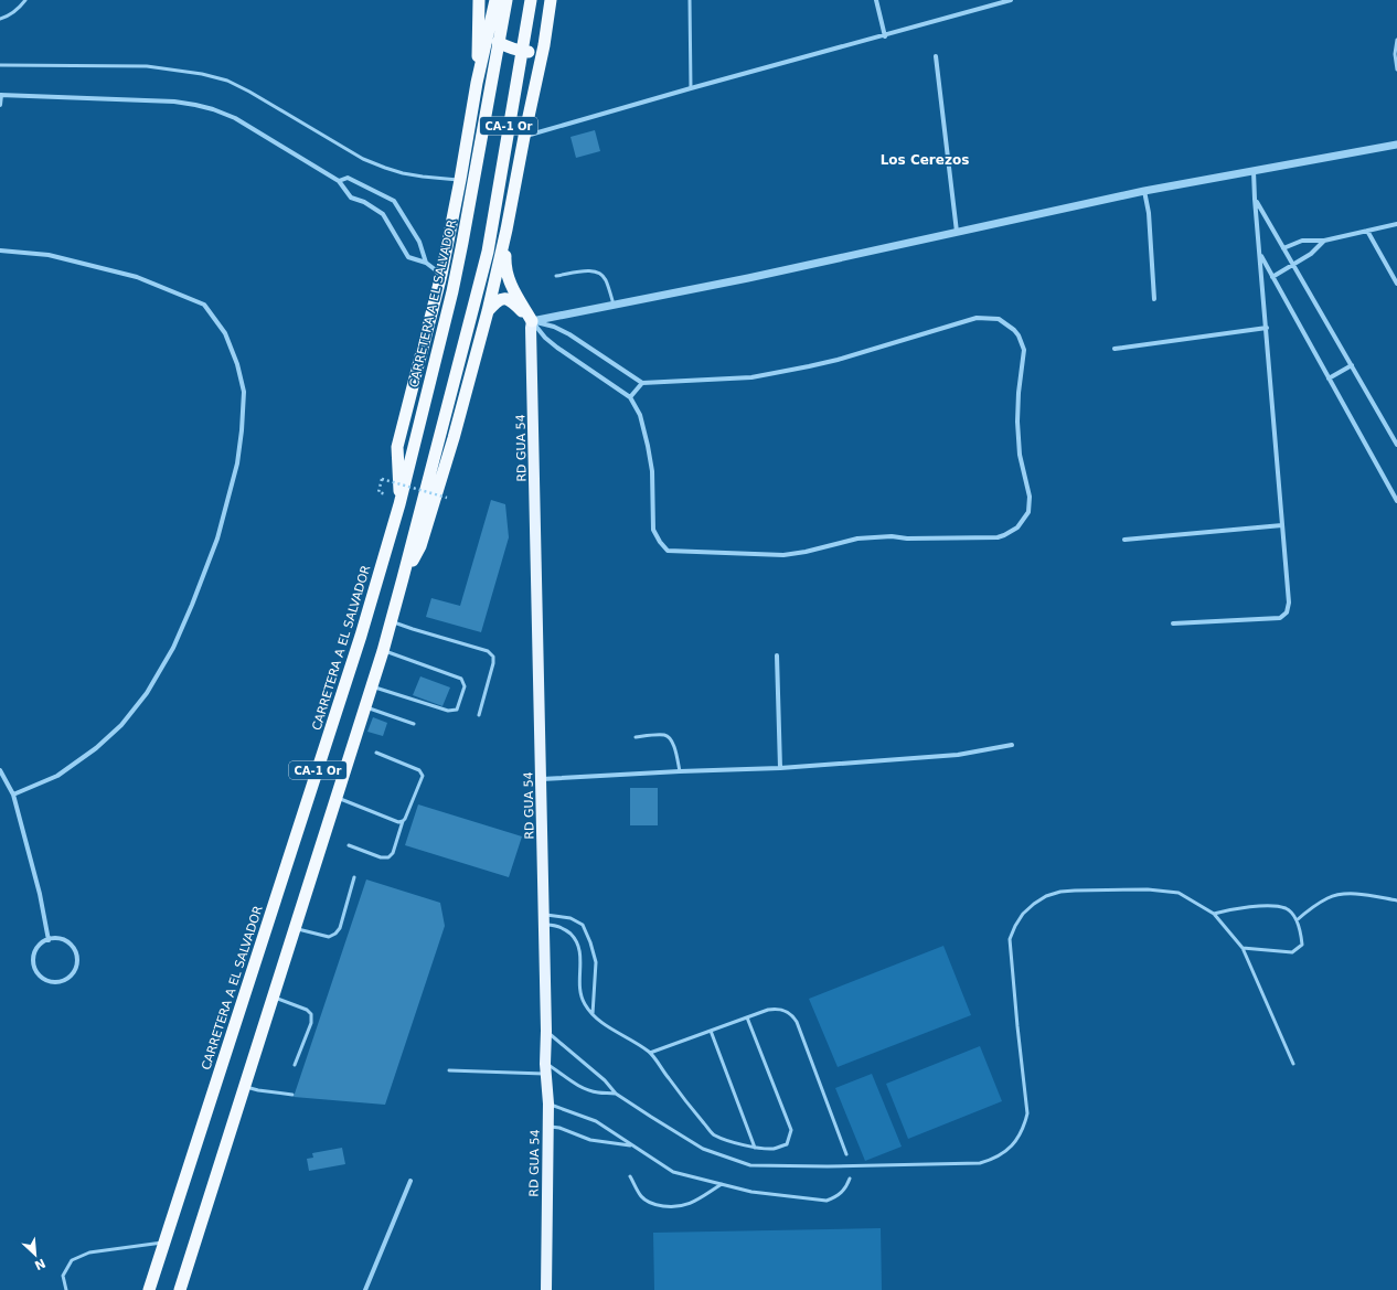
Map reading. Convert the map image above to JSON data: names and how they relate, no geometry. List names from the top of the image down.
{
  "streets": {
    "highway": ["CA-1 Or", "CARRETERA A EL SALVADOR"],
    "main road": ["RD GUA 54"]
  },
  "districts": ["Los Cerezos"],
  "north": "bottom right"
}
